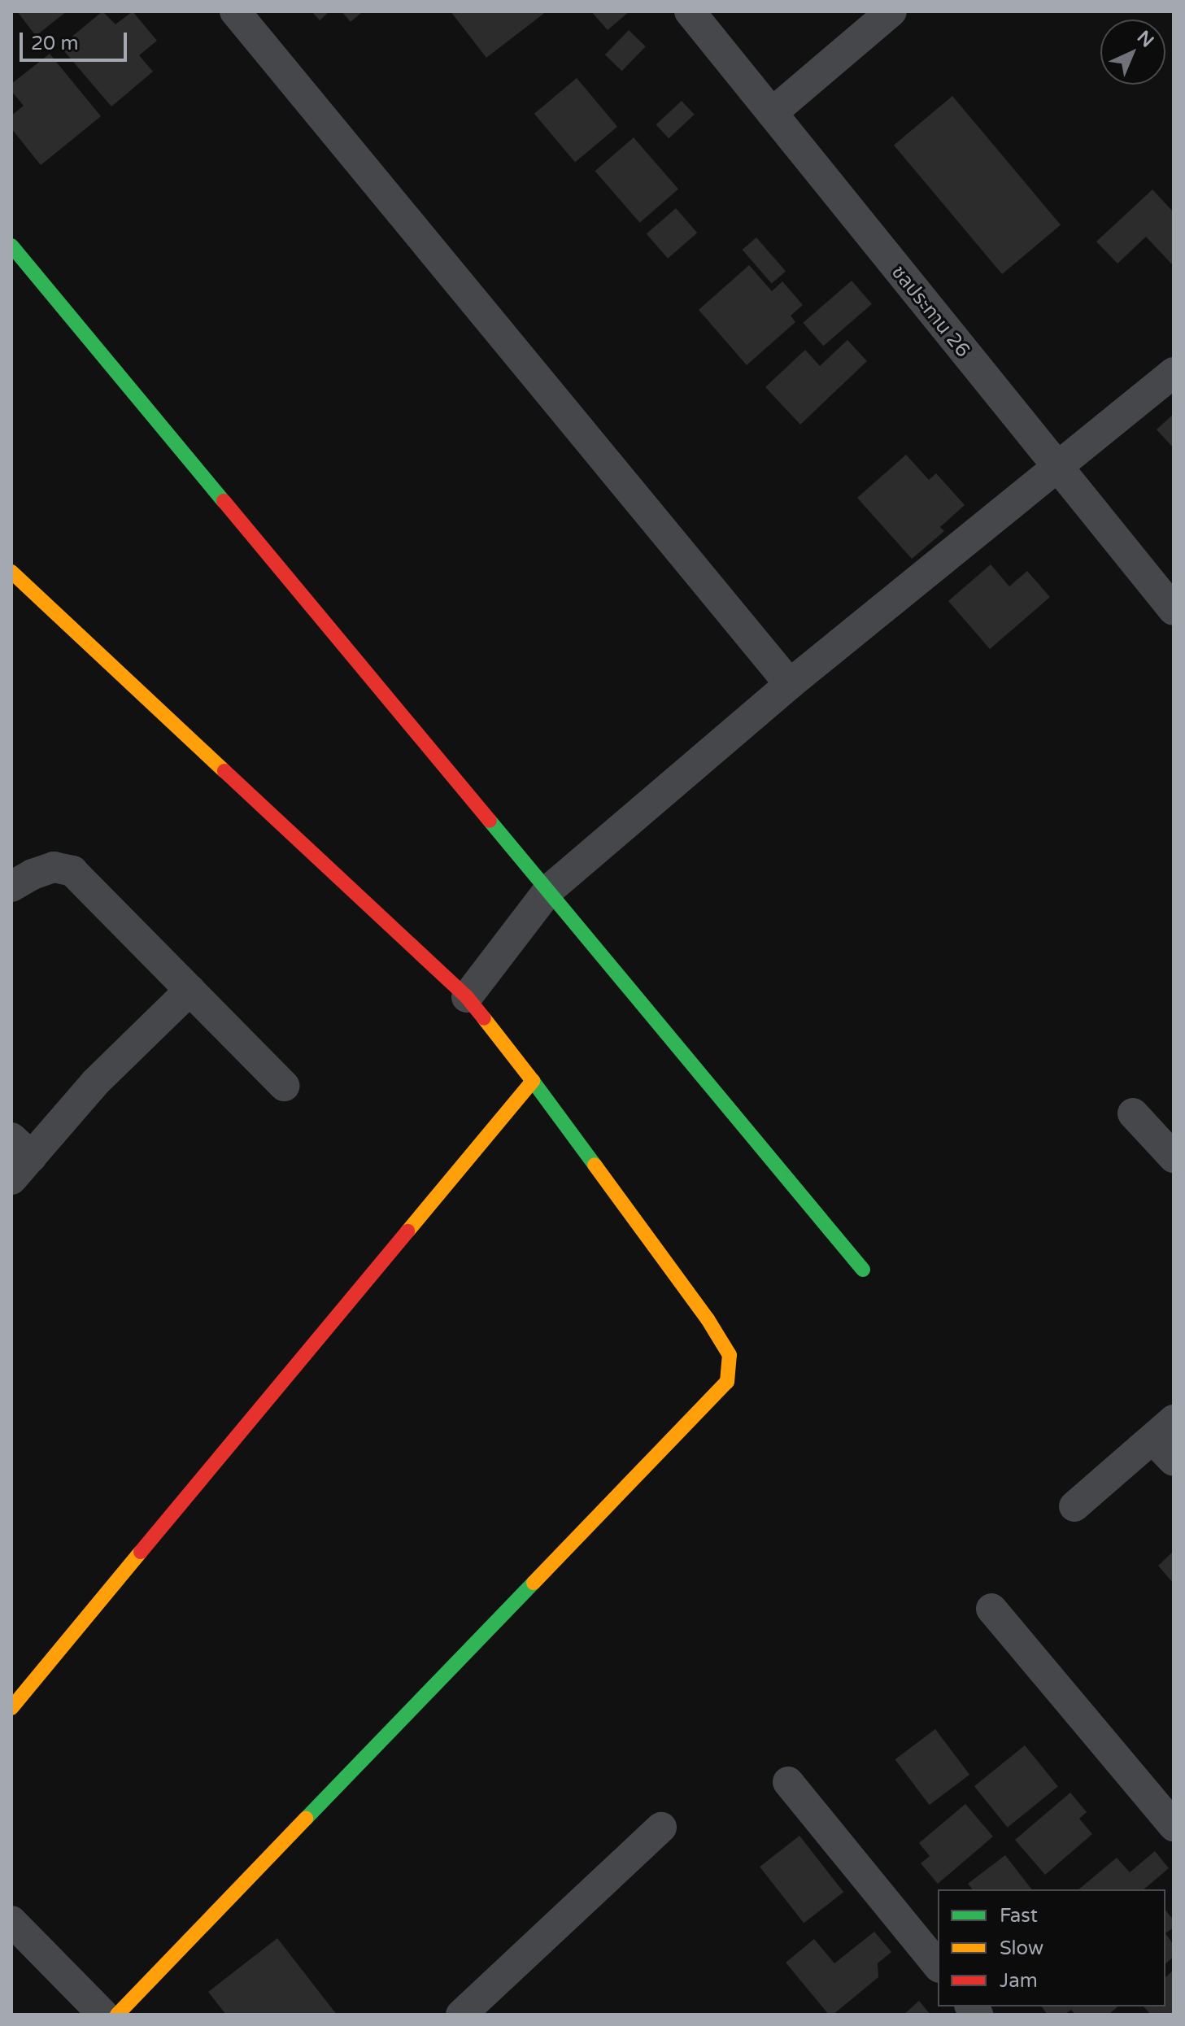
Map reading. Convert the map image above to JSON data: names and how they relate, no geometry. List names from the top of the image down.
{
  "streets": {
    "street": ["ชลประทาน 26"]
  },
  "legend": ["Fast", "Slow", "Jam"],
  "scale_bar": "20 m",
  "north": "top right"
}
